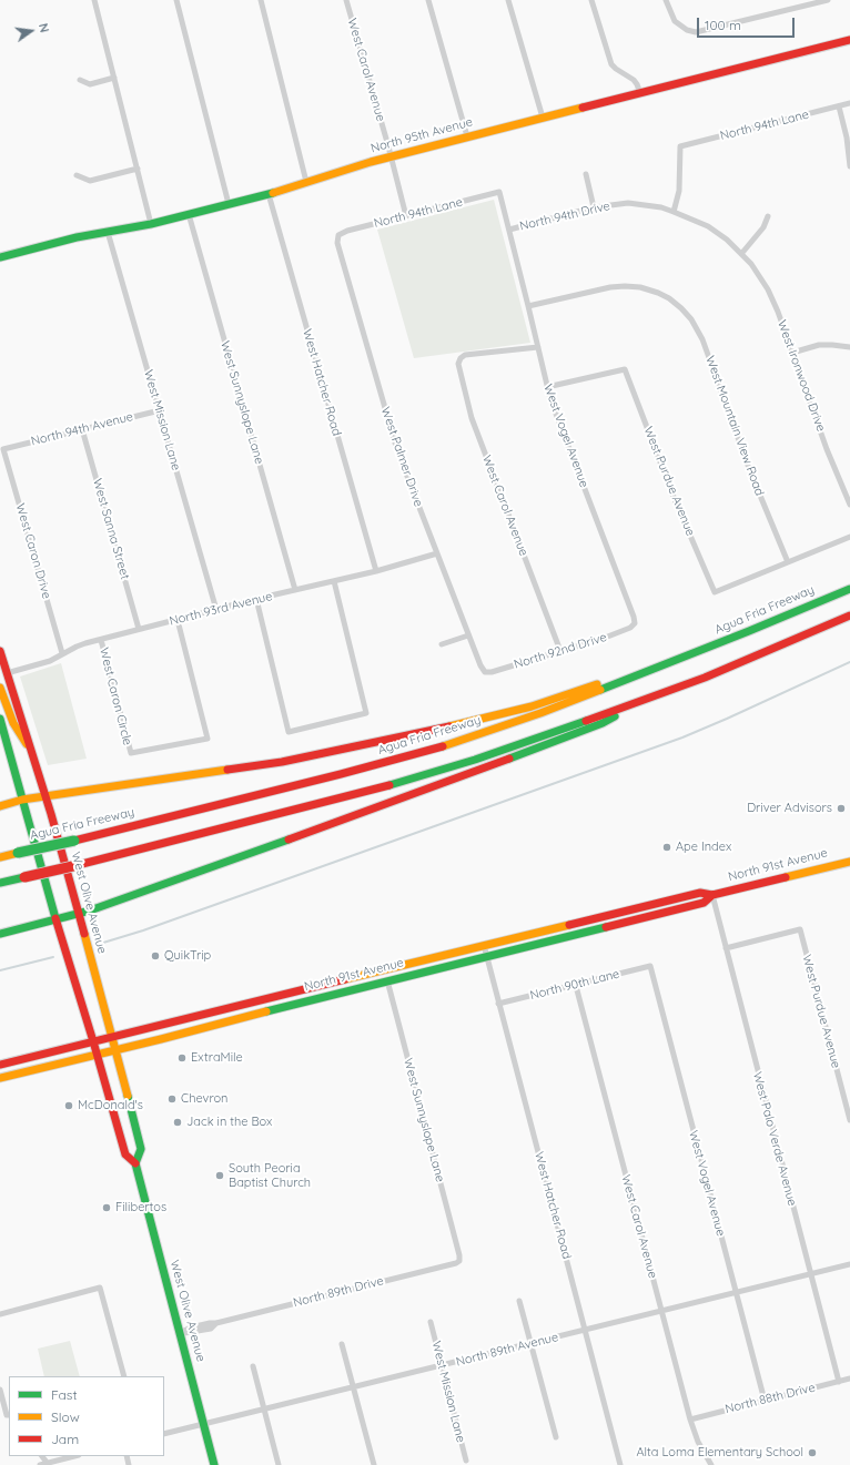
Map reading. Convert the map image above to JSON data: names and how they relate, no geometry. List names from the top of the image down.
{
  "streets": {
    "main road": [
      "North 95th Avenue",
      "Agua Fria Freeway",
      "North 91st Avenue",
      "West Olive Avenue"
    ],
    "street": [
      "West Carol Avenue",
      "North 94th Lane",
      "North 94th Drive",
      "West Ironwood Drive",
      "West Hatcher Road",
      "West Sunnyslope Lane",
      "West Mission Lane",
      "West Mountain View Road",
      "North 94th Avenue",
      "West Vogel Avenue",
      "West Palmer Drive",
      "West Purdue Avenue",
      "West Sanna Street",
      "West Caron Drive",
      "North 93rd Avenue",
      "North 92nd Drive",
      "West Caron Circle",
      "North 90th Lane",
      "West Palo Verde Avenue",
      "North 89th Drive",
      "North 89th Avenue",
      "North 88th Drive"
    ]
  },
  "crossings": [
    ["West Carol Avenue", "North 94th Lane"],
    ["West Carol Avenue", "North 95th Avenue"],
    ["West Carol Avenue", "West Vogel Avenue"],
    ["West Carol Avenue", "North 92nd Drive"],
    ["West Carol Avenue", "North 90th Lane"],
    ["West Carol Avenue", "North 89th Avenue"],
    ["West Carol Avenue", "North 88th Drive"],
    ["North 94th Lane", "North 94th Drive"],
    ["North 94th Lane", "West Vogel Avenue"],
    ["North 94th Lane", "West Palmer Drive"],
    ["North 95th Avenue", "West Hatcher Road"],
    ["North 95th Avenue", "West Sunnyslope Lane"],
    ["North 95th Avenue", "West Mission Lane"],
    ["North 94th Drive", "West Ironwood Drive"],
    ["North 94th Drive", "West Vogel Avenue"],
    ["West Hatcher Road", "North 93rd Avenue"],
    ["West Hatcher Road", "North 91st Avenue"],
    ["West Hatcher Road", "North 90th Lane"],
    ["West Hatcher Road", "North 89th Avenue"],
    ["West Sunnyslope Lane", "North 93rd Avenue"],
    ["West Sunnyslope Lane", "North 91st Avenue"],
    ["West Sunnyslope Lane", "North 89th Drive"],
    ["West Mission Lane", "North 94th Avenue"],
    ["West Mission Lane", "North 93rd Avenue"],
    ["West Mission Lane", "North 89th Avenue"],
    ["West Mountain View Road", "West Vogel Avenue"],
    ["West Mountain View Road", "West Purdue Avenue"],
    ["North 94th Avenue", "West Sanna Street"],
    ["North 94th Avenue", "West Caron Drive"],
    ["West Vogel Avenue", "West Purdue Avenue"],
    ["West Vogel Avenue", "North 92nd Drive"],
    ["West Vogel Avenue", "North 90th Lane"],
    ["West Vogel Avenue", "North 89th Avenue"],
    ["West Vogel Avenue", "North 88th Drive"],
    ["West Palmer Drive", "North 93rd Avenue"],
    ["West Palmer Drive", "North 92nd Drive"],
    ["West Purdue Avenue", "West Palo Verde Avenue"],
    ["West Sanna Street", "North 93rd Avenue"],
    ["West Caron Drive", "North 93rd Avenue"],
    ["North 93rd Avenue", "West Caron Circle"],
    ["North 93rd Avenue", "West Olive Avenue"],
    ["North 91st Avenue", "West Olive Avenue"],
    ["North 91st Avenue", "West Palo Verde Avenue"],
    ["West Olive Avenue", "North 89th Drive"],
    ["West Olive Avenue", "North 89th Avenue"],
    ["West Palo Verde Avenue", "North 89th Avenue"],
    ["West Palo Verde Avenue", "North 88th Drive"]
  ],
  "places": [
    "Driver Advisors",
    "Ape Index",
    "QuikTrip",
    "ExtraMile",
    "Chevron",
    "McDonald's",
    "Jack in the Box",
    "South Peoria Baptist Church",
    "Filibertos",
    "Alta Loma Elementary School"
  ],
  "legend": ["Fast", "Slow", "Jam"],
  "scale_bar": "100 m",
  "north": "right"
}
